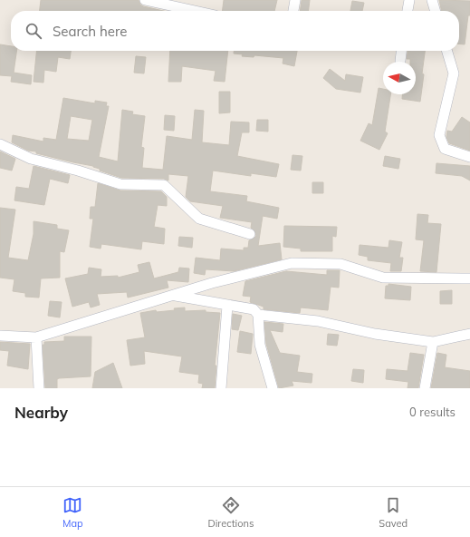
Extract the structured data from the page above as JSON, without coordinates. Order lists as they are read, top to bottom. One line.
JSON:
{"north":"left","page":{"search":"Search here","heading":["Nearby","0 results"],"nav":["Map","Directions","Saved"]}}
